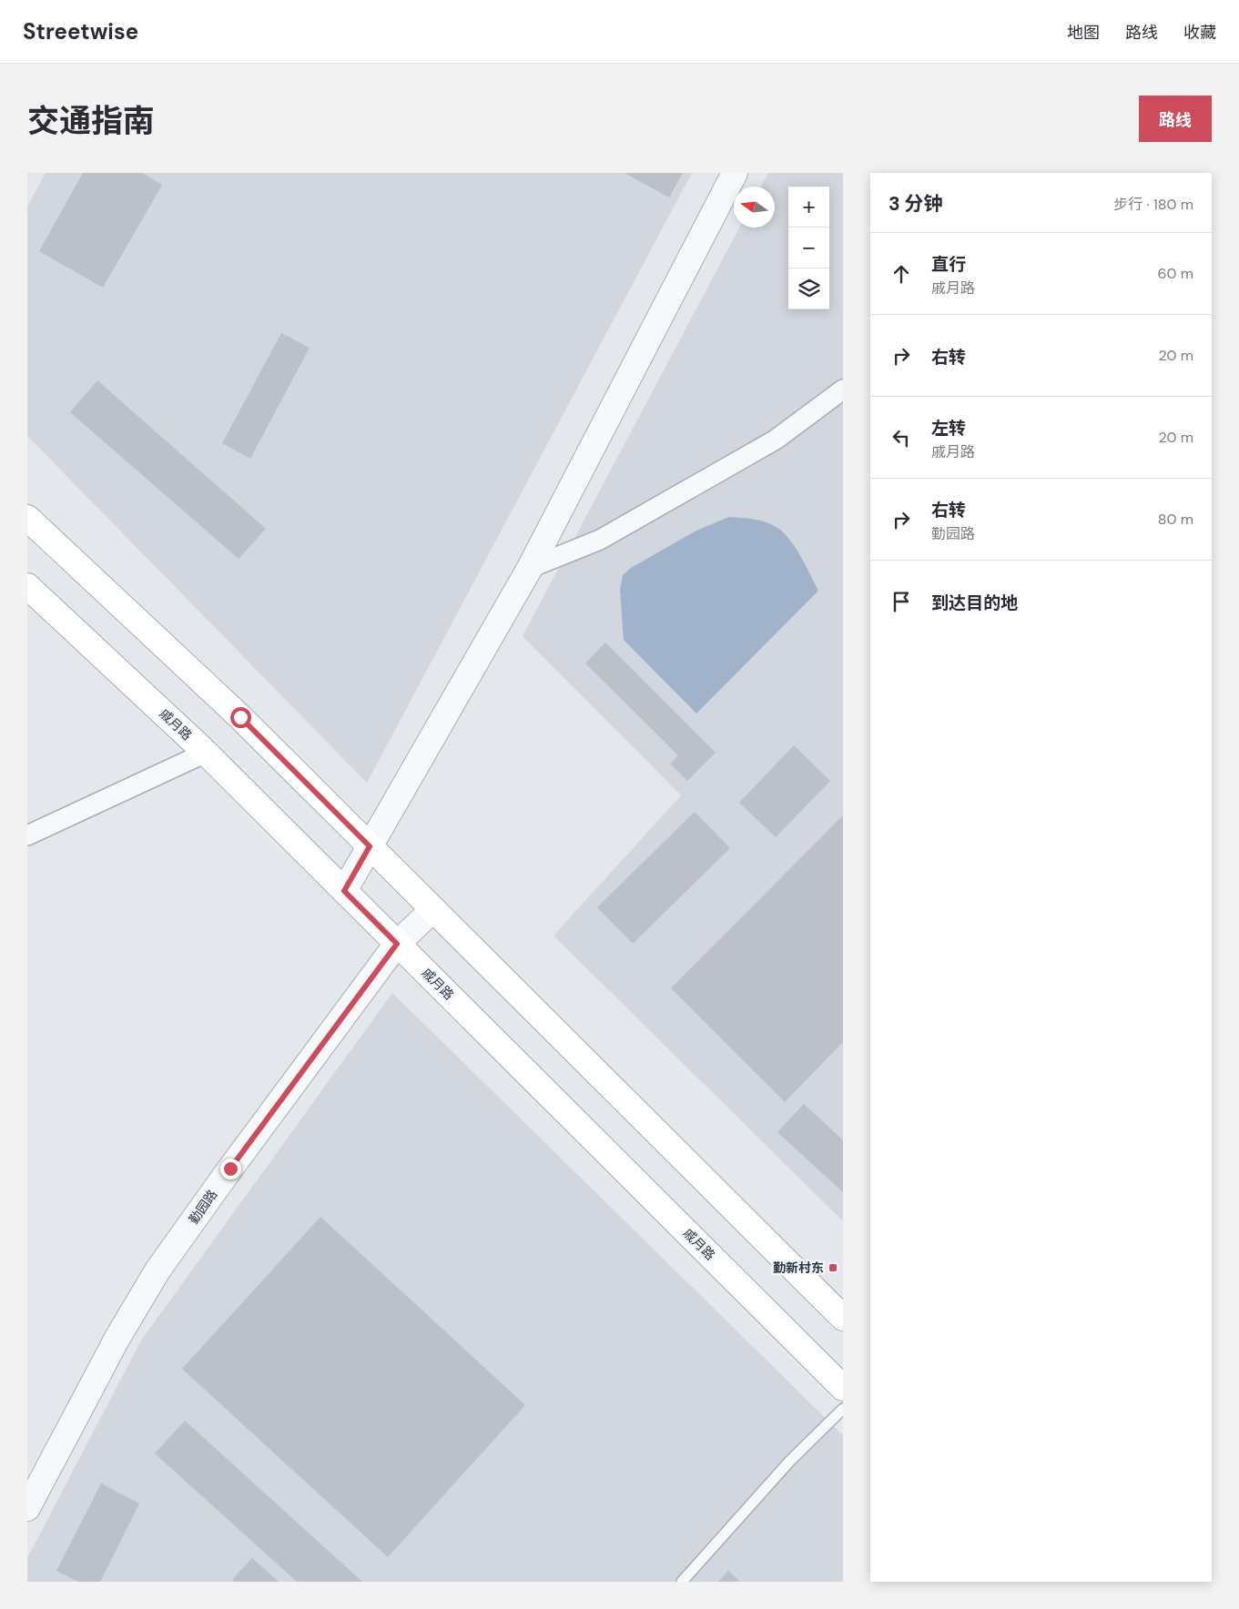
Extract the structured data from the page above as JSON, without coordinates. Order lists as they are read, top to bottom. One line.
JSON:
{"streets":{"main road":["戚月路"],"street":["勤园路"]},"crossings":[["戚月路","勤园路"]],"places":{"transit":["勤新村东"]},"north":"left","page":{"header":"Streetwise","nav":["地图","路线","收藏"],"title":"交通指南","buttons":"路线","heading":["3 分钟","步行 · 180 m"],"map_buttons":["+","−"],"list":[["直行","戚月路","60 m"],["右转","20 m"],["左转","戚月路","20 m"],["右转","勤园路","80 m"],"到达目的地"]}}
